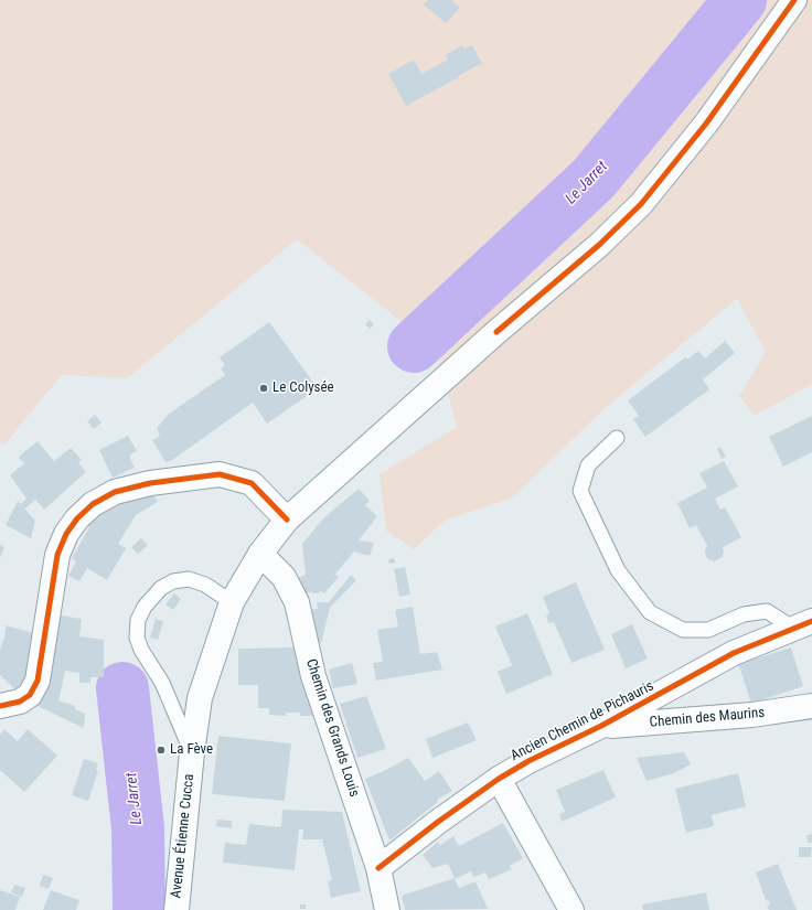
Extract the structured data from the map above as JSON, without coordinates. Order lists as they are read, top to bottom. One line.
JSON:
{"streets":{"street":["Chemin des Maurins","Ancien Chemin de Pichauris","Chemin des Grands Louis","Avenue Étienne Cucca"]},"crossings":[["Chemin des Maurins","Ancien Chemin de Pichauris"],["Ancien Chemin de Pichauris","Chemin des Grands Louis"],["Chemin des Grands Louis","Avenue Étienne Cucca"]],"water":["Le Jarret"],"places":["Le Colysée","La Fève"]}
